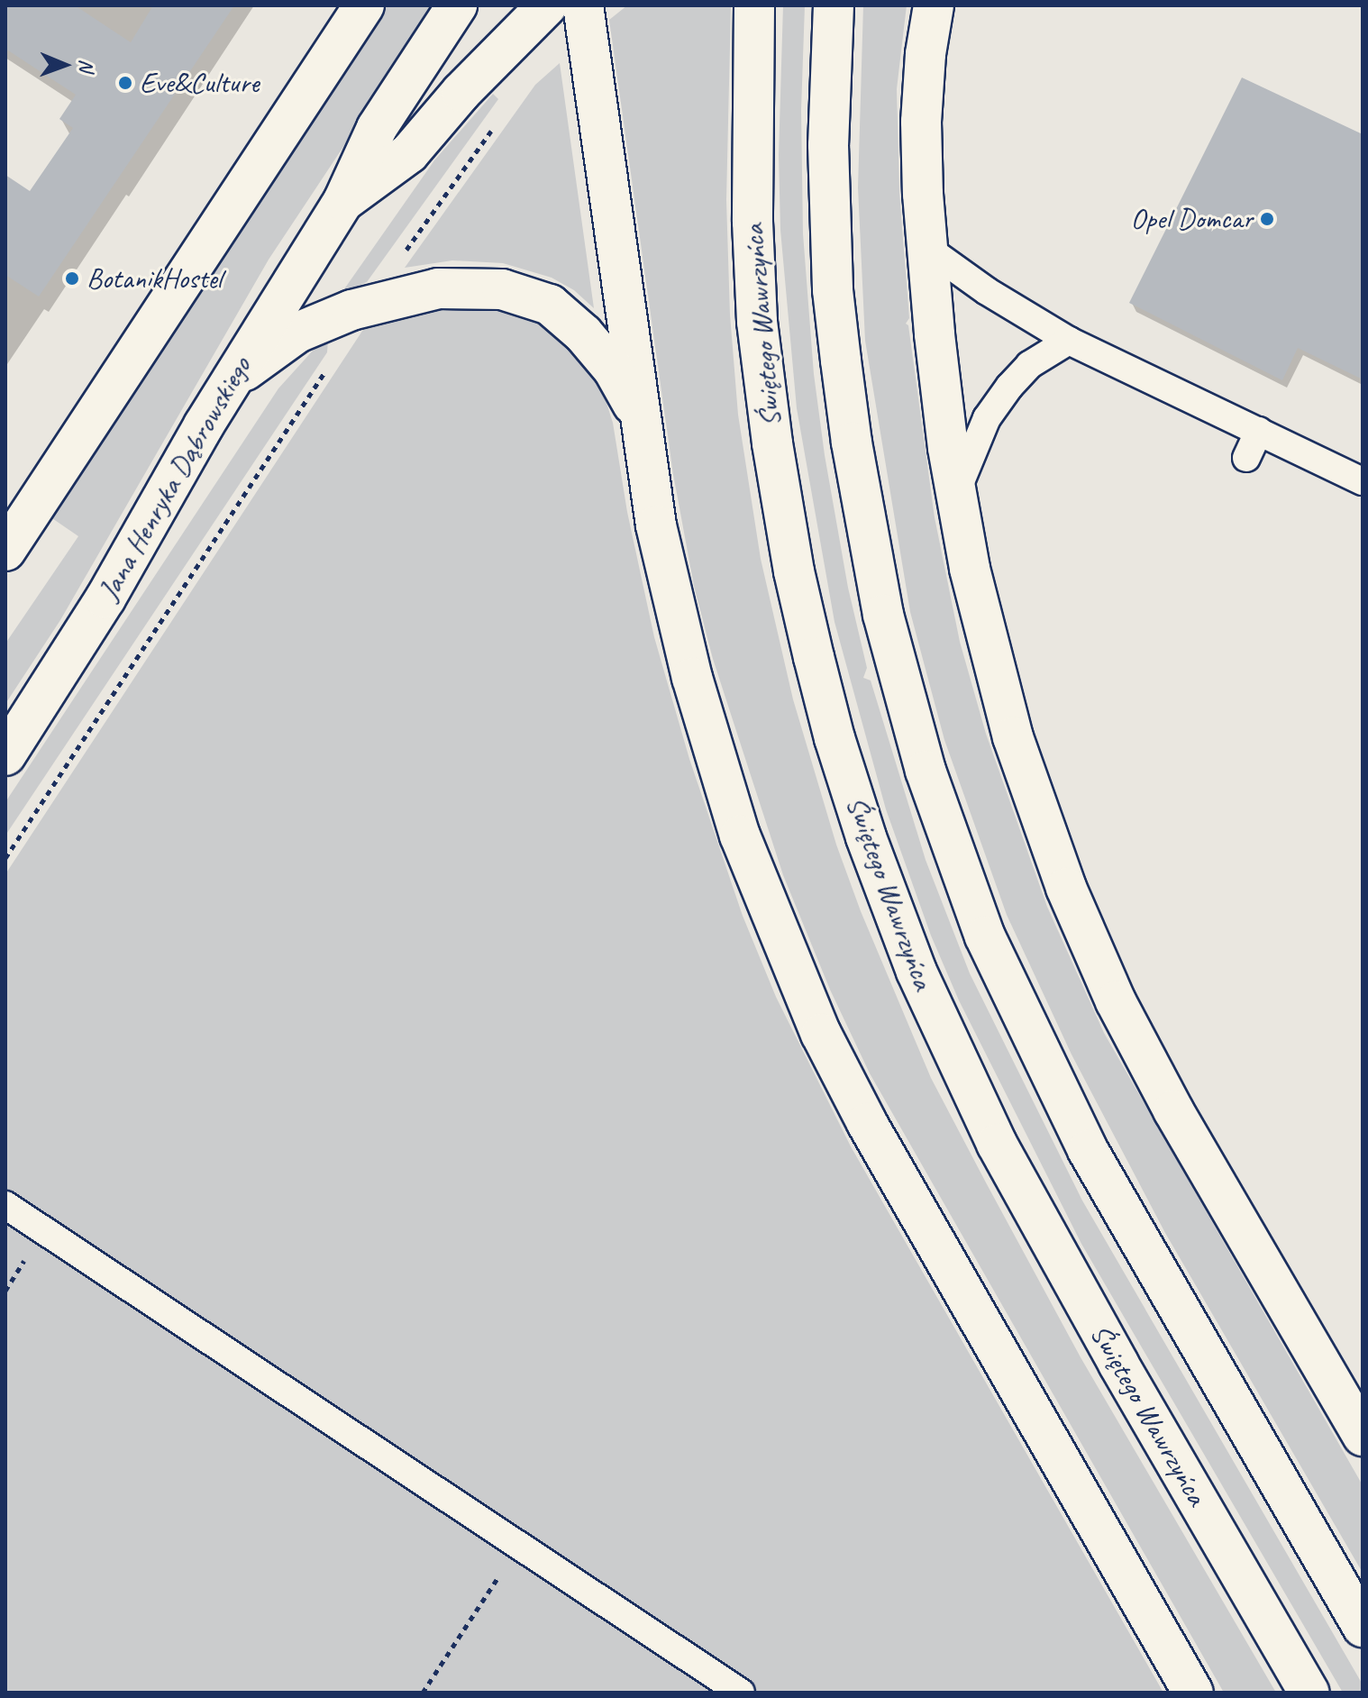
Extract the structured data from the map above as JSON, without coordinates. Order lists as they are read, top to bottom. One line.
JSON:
{"streets":{"main road":["Świętego Wawrzyńca","Jana Henryka Dąbrowskiego"]},"places":["Eve&Culture","Opel Domcar","BotanikHostel"],"north":"right"}
